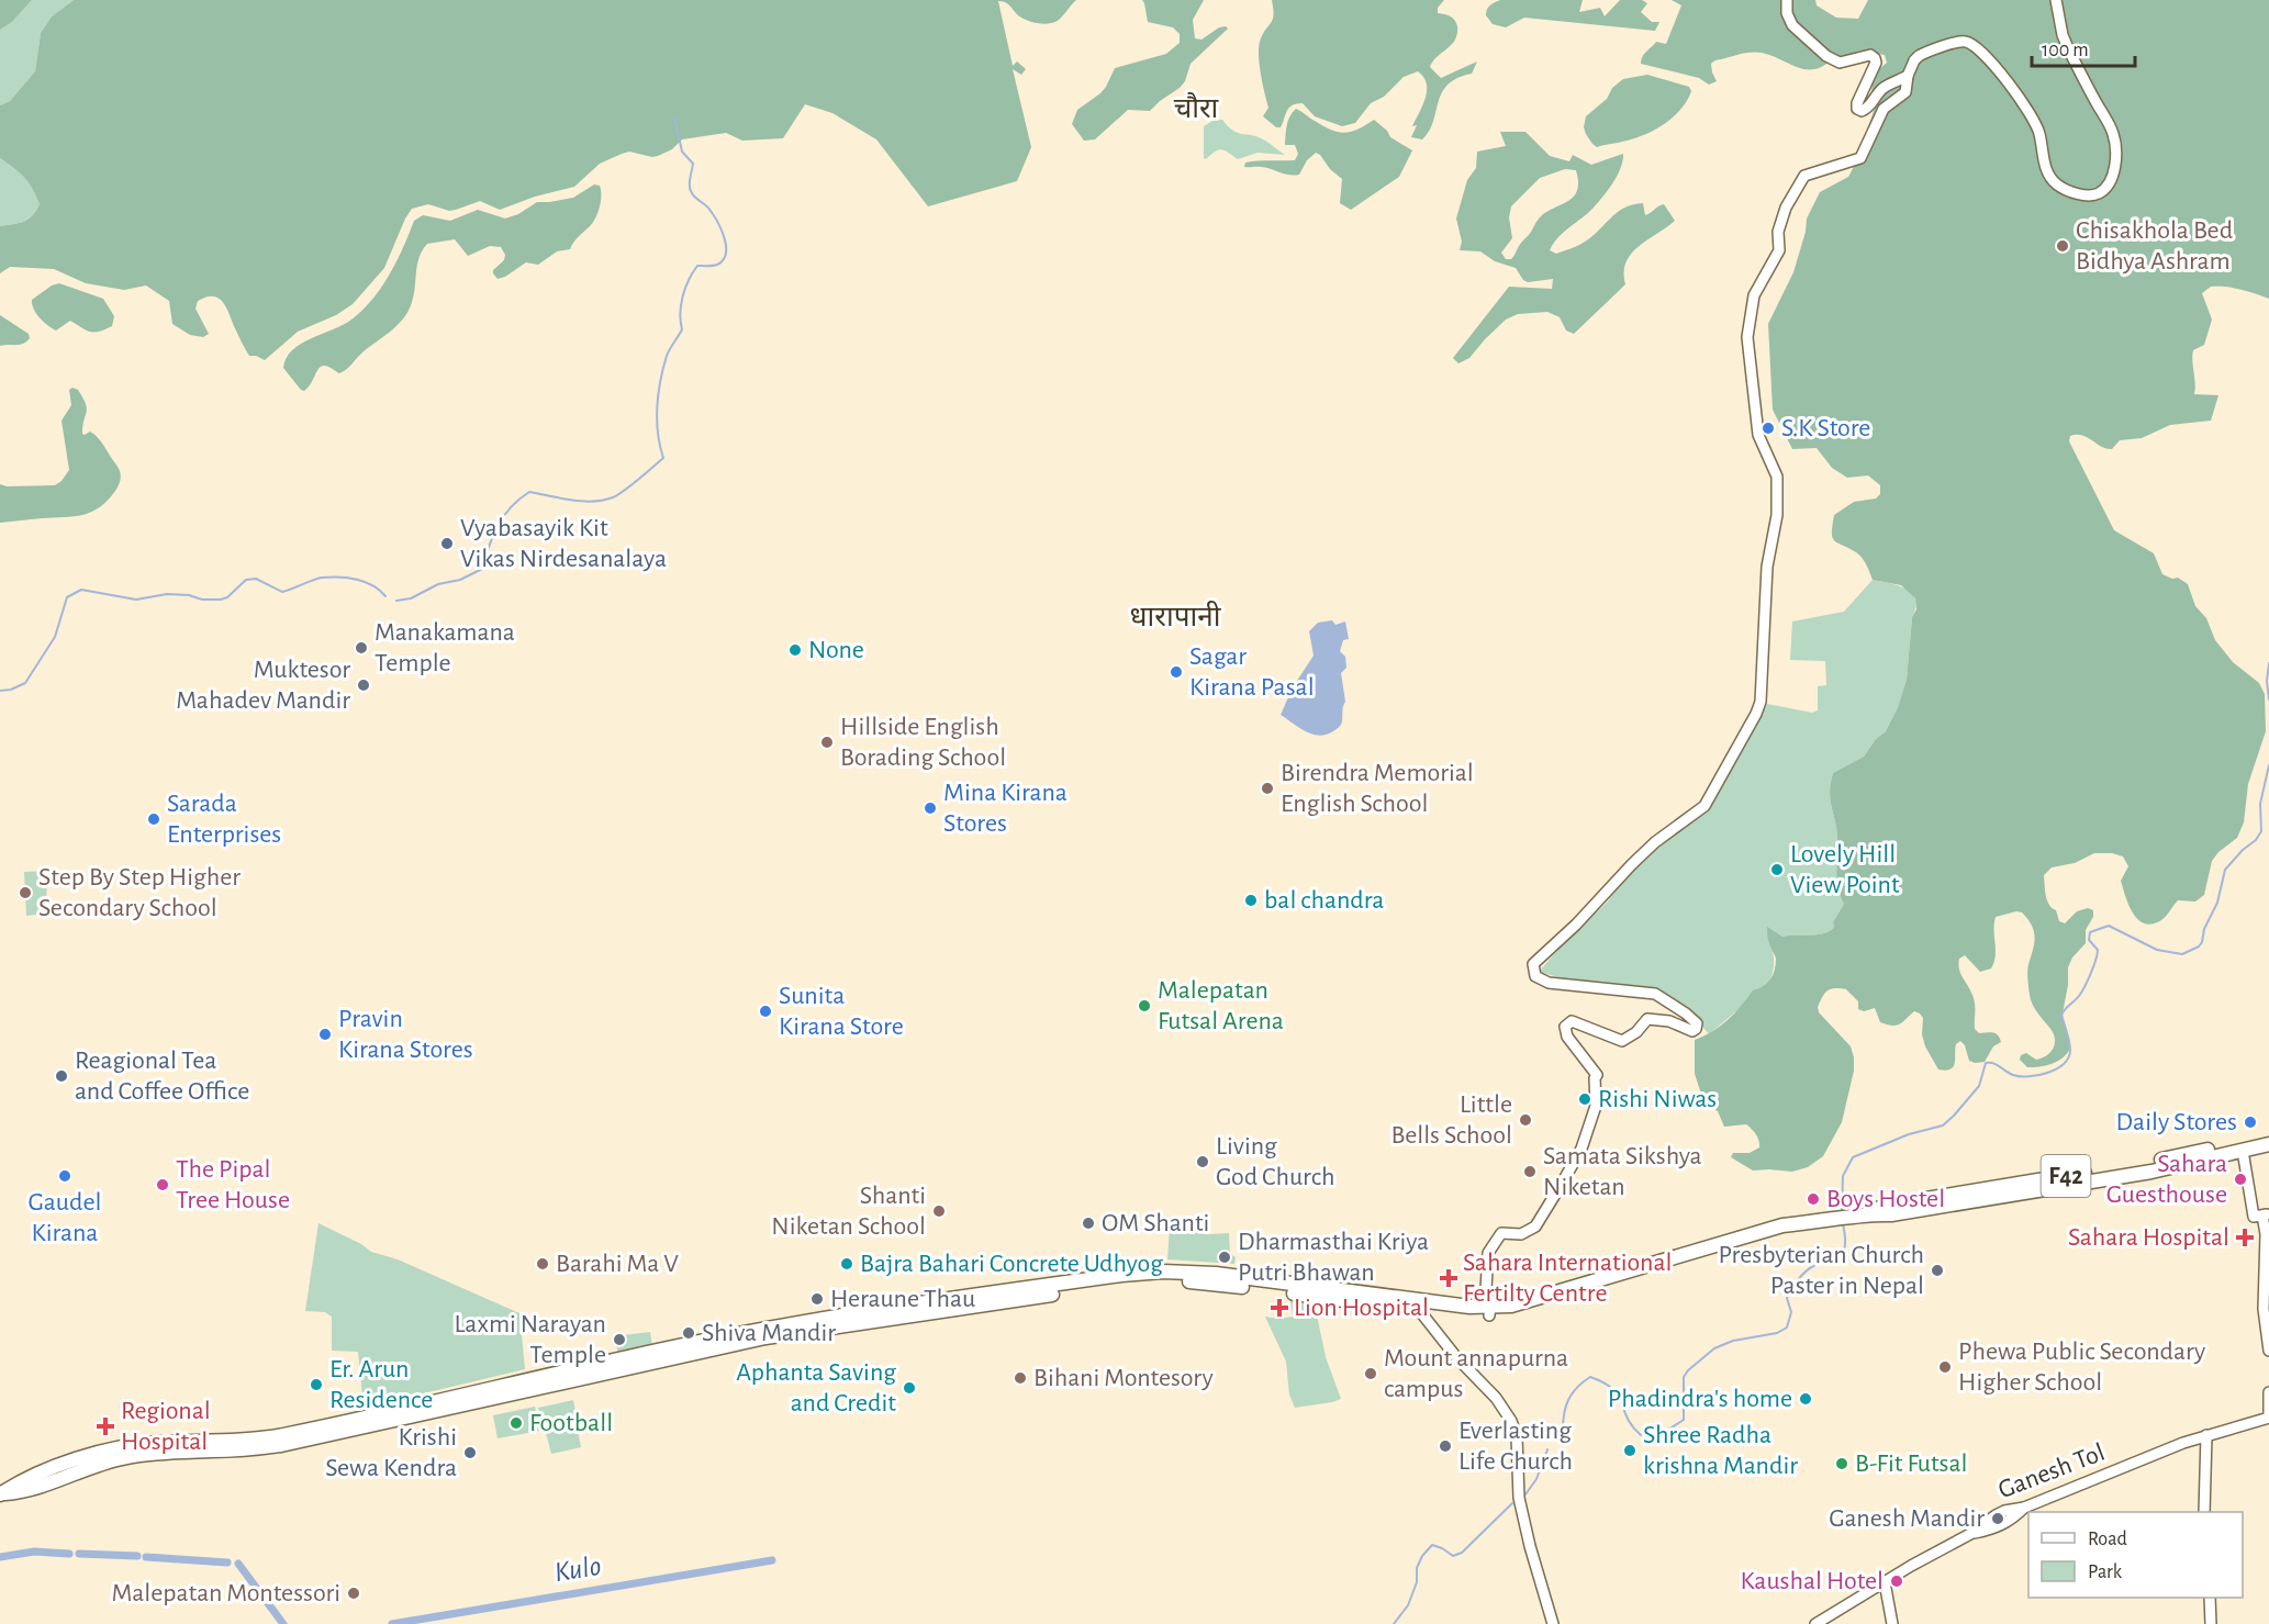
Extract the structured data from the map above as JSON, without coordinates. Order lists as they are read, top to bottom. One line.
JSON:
{"streets":{"highway":["F42"],"street":["Ganesh Tol"]},"districts":["चौरा","धारापानी"],"water":["Kulo"],"places":{"other":["Chisakhola Bed Bidhya Ashram","S.K Store","Vyabasayik Kit Vikas Nirdesanalaya","Manakamana Temple","None","Sagar Kirana Pasal","Muktesor Mahadev Mandir","Hillside English Borading School","Birendra Memorial English School","Mina Kirana Stores","Sarada Enterprises","Lovely Hill View Point","Step By Step Higher Secondary School","bal chandra","Malepatan Futsal Arena","Sunita Kirana Store","Pravin Kirana Stores","Reagional Tea and Coffee Office","Rishi Niwas","Little Bells School","Daily Stores","Living God Church","Samata Sikshya Niketan","Gaudel Kirana","Sahara Guesthouse","The Pipal Tree House","Boys Hostel","Shanti Niketan School","OM Shanti","Dharmasthai Kriya Putri Bhawan","Barahi Ma V","Bajra Bahari Concrete Udhyog","Presbyterian Church Paster in Nepal","Heraune Thau","Shiva Mandir","Laxmi Narayan Temple","Phewa Public Secondary Higher School","Mount annapurna campus","Bihani Montesory","Er. Arun Residence","Aphanta Saving and Credit","Phadindra's home","Football","Everlasting Life Church","Shree Radha krishna Mandir","Krishi Sewa Kendra","B-Fit Futsal","Ganesh Mandir","Kaushal Hotel","Malepatan Montessori"],"health":["Sahara Hospital","Sahara International Fertilty Centre","Lion Hospital","Regional Hospital"]},"legend":["Road","Park"],"scale_bar":"100 m"}
